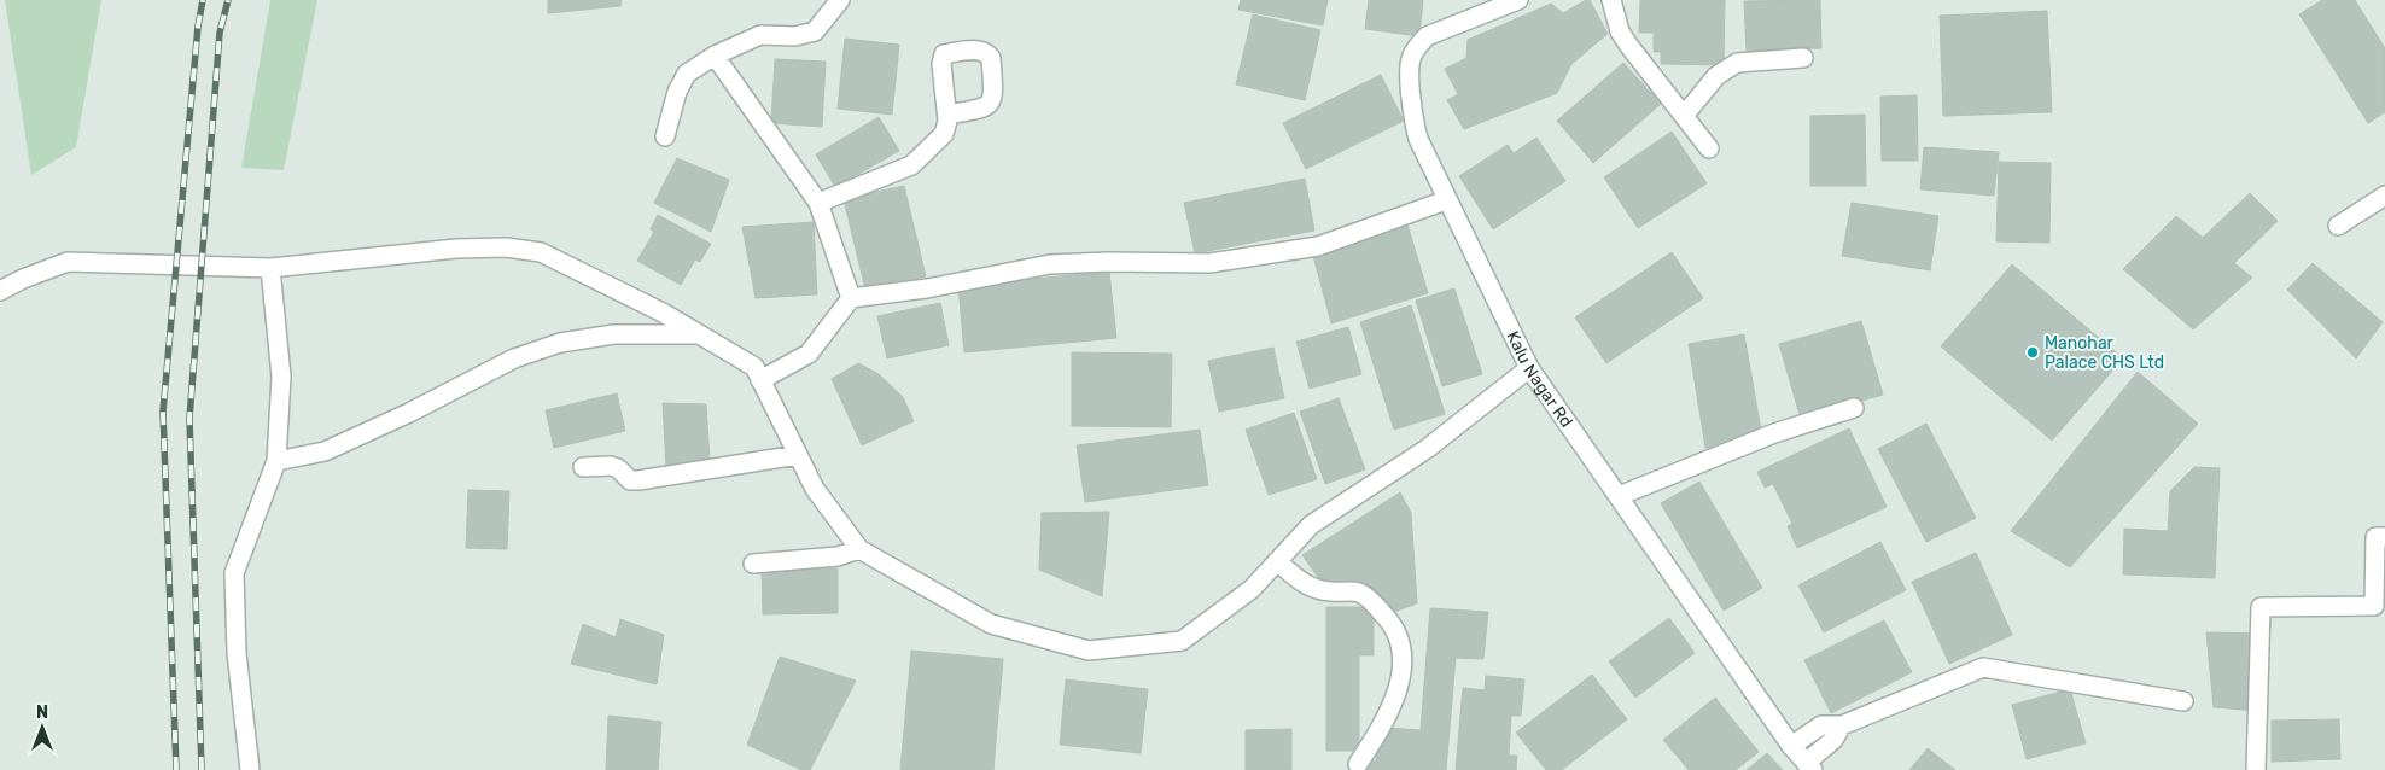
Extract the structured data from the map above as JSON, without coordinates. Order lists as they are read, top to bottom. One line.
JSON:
{"streets":{"street":["Kalu Nagar Rd"]},"places":["Manohar Palace CHS Ltd"],"north":"top"}
